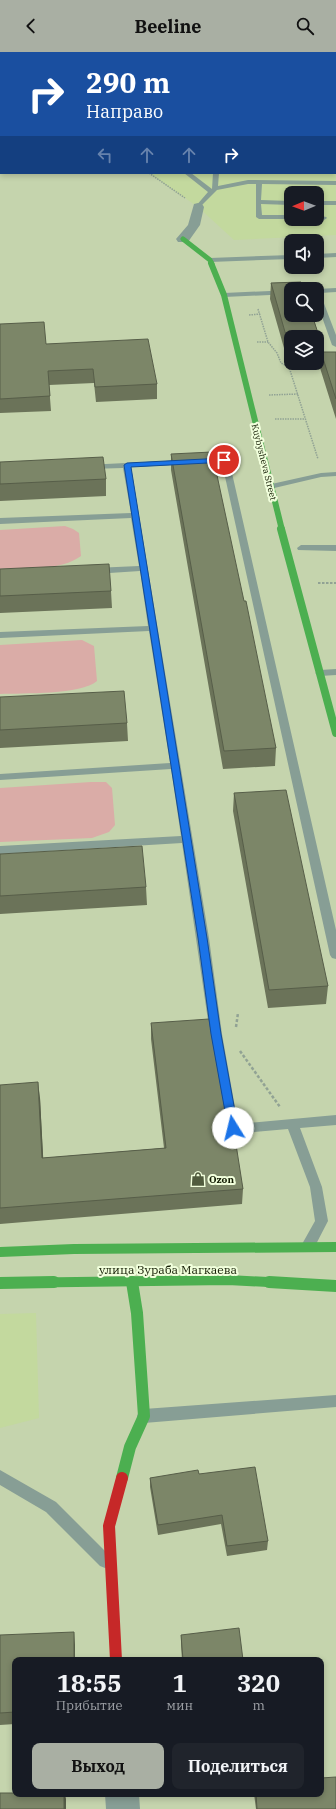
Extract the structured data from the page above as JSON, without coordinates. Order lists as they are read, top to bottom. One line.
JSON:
{"streets":{"street":["Kuybysheva Street","улица Зураба Магкаева"]},"places":{"shop":["Ozon"]},"north":"left","page":{"header":"Beeline","turn":["290 m","Направо"],"eta":["18:55","Прибытие","1","мин","320","m"],"buttons":["Выход","Поделиться"]}}
